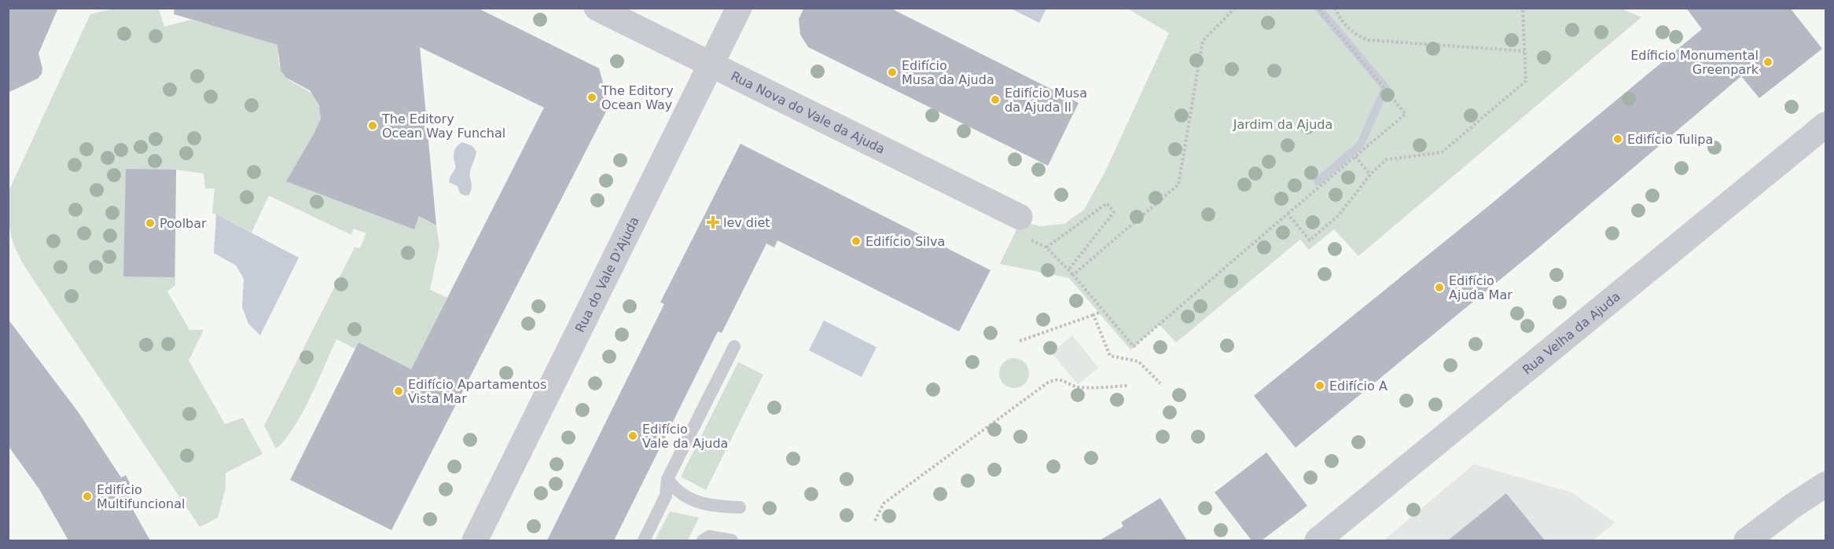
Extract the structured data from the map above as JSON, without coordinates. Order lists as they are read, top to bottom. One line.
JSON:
{"streets":{"street":["Rua Nova do Vale da Ajuda","Rua do Vale D'Ajuda","Rua Velha da Ajuda"]},"crossings":[["Rua Nova do Vale da Ajuda","Rua do Vale D'Ajuda"]],"parks":["Jardim da Ajuda"],"places":{"other":["Edíficio Monumental Greenpark","Edifício Musa da Ajuda","The Editory Ocean Way","Edifício Musa da Ajuda II","The Editory Ocean Way Funchal","Edifício Tulipa","Poolbar","Edifício Silva","Edifício Ajuda Mar","Edifício A","Edifício Apartamentos Vista Mar","Edifício Vale da Ajuda","Edifício Multifuncional"],"health":["lev diet"]}}
